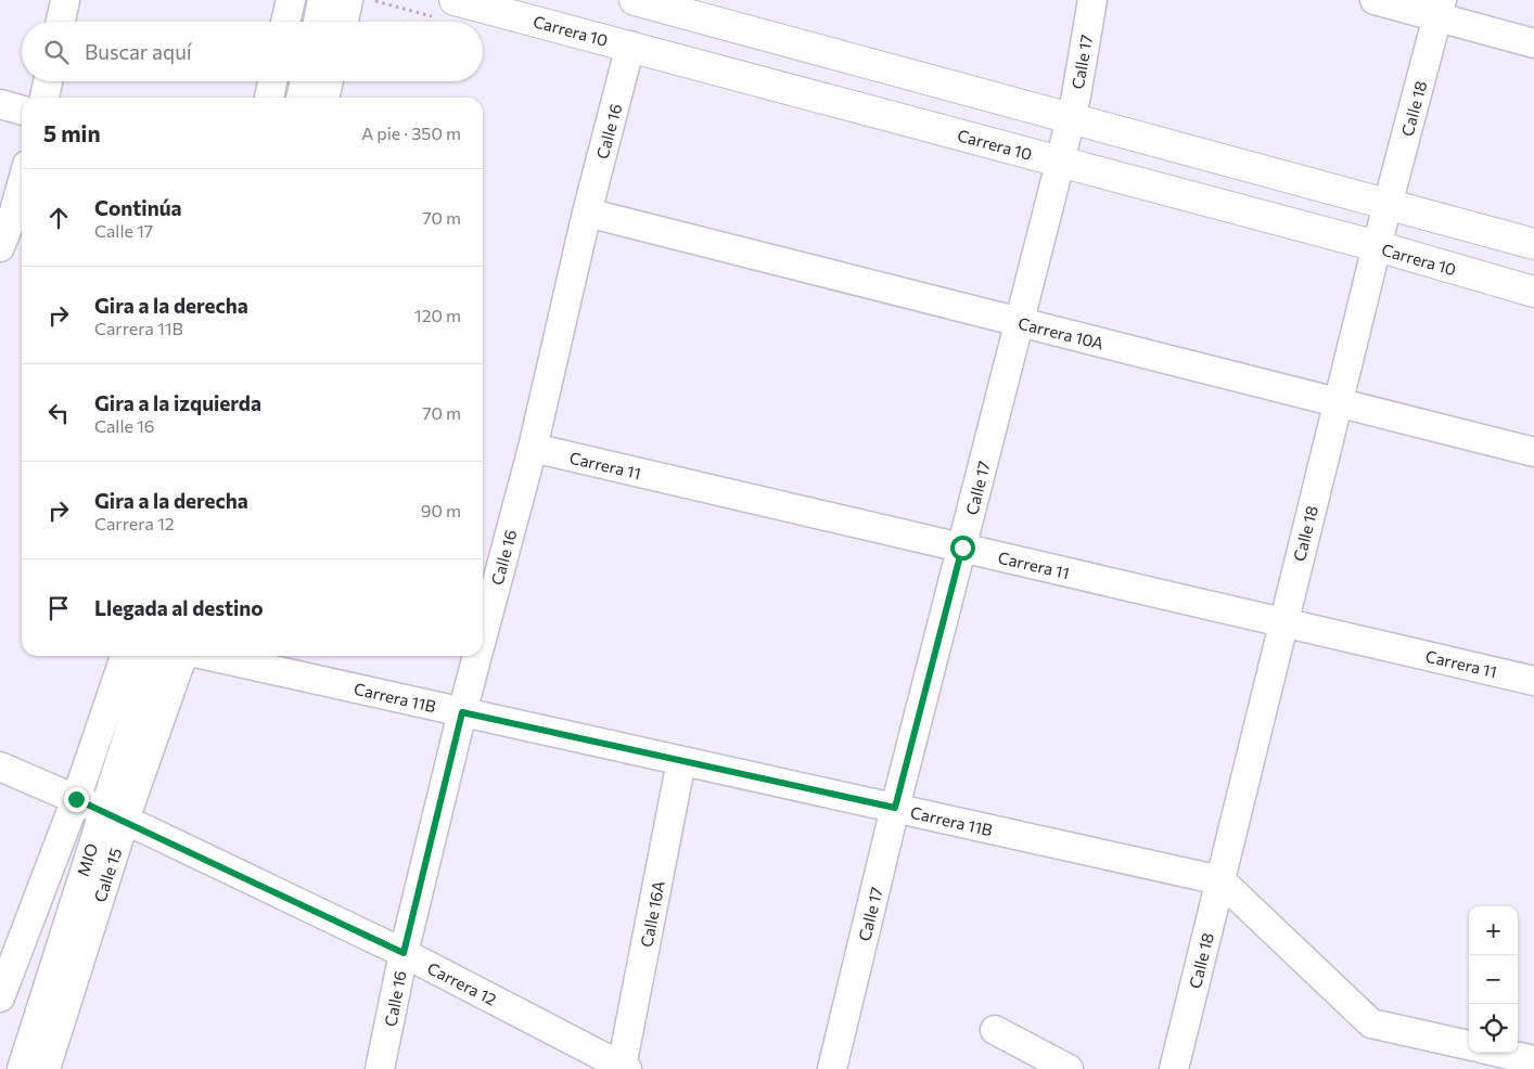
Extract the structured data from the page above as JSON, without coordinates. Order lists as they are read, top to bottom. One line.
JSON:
{"streets":{"main road":["Carrera 10"],"street":["Calle 17","Calle 18","Calle 16","Carrera 10A","Carrera 11","Carrera 11B","MIO","Calle 15","Calle 16A","Carrera 12"]},"crossings":[["Carrera 10","Calle 17"],["Carrera 10","Calle 18"],["Carrera 10","Calle 16"],["Calle 17","Carrera 10A"],["Calle 17","Carrera 11"],["Calle 17","Carrera 11B"],["Calle 18","Carrera 10A"],["Calle 18","Carrera 11"],["Calle 18","Carrera 11B"],["Calle 16","Carrera 10A"],["Calle 16","Carrera 11"],["Calle 16","Carrera 11B"],["Calle 16","Carrera 12"],["Carrera 11B","Calle 16A"],["MIO","Calle 15"],["MIO","Carrera 12"],["Calle 15","Carrera 12"],["Calle 16A","Carrera 12"]],"page":{"search":"Buscar aquí","heading":["5 min","A pie · 350 m"],"list":[["Continúa","Calle 17","70 m"],["Gira a la derecha","Carrera 11B","120 m"],["Gira a la izquierda","Calle 16","70 m"],["Gira a la derecha","Carrera 12","90 m"],"Llegada al destino"],"map_buttons":["+","−"]}}
